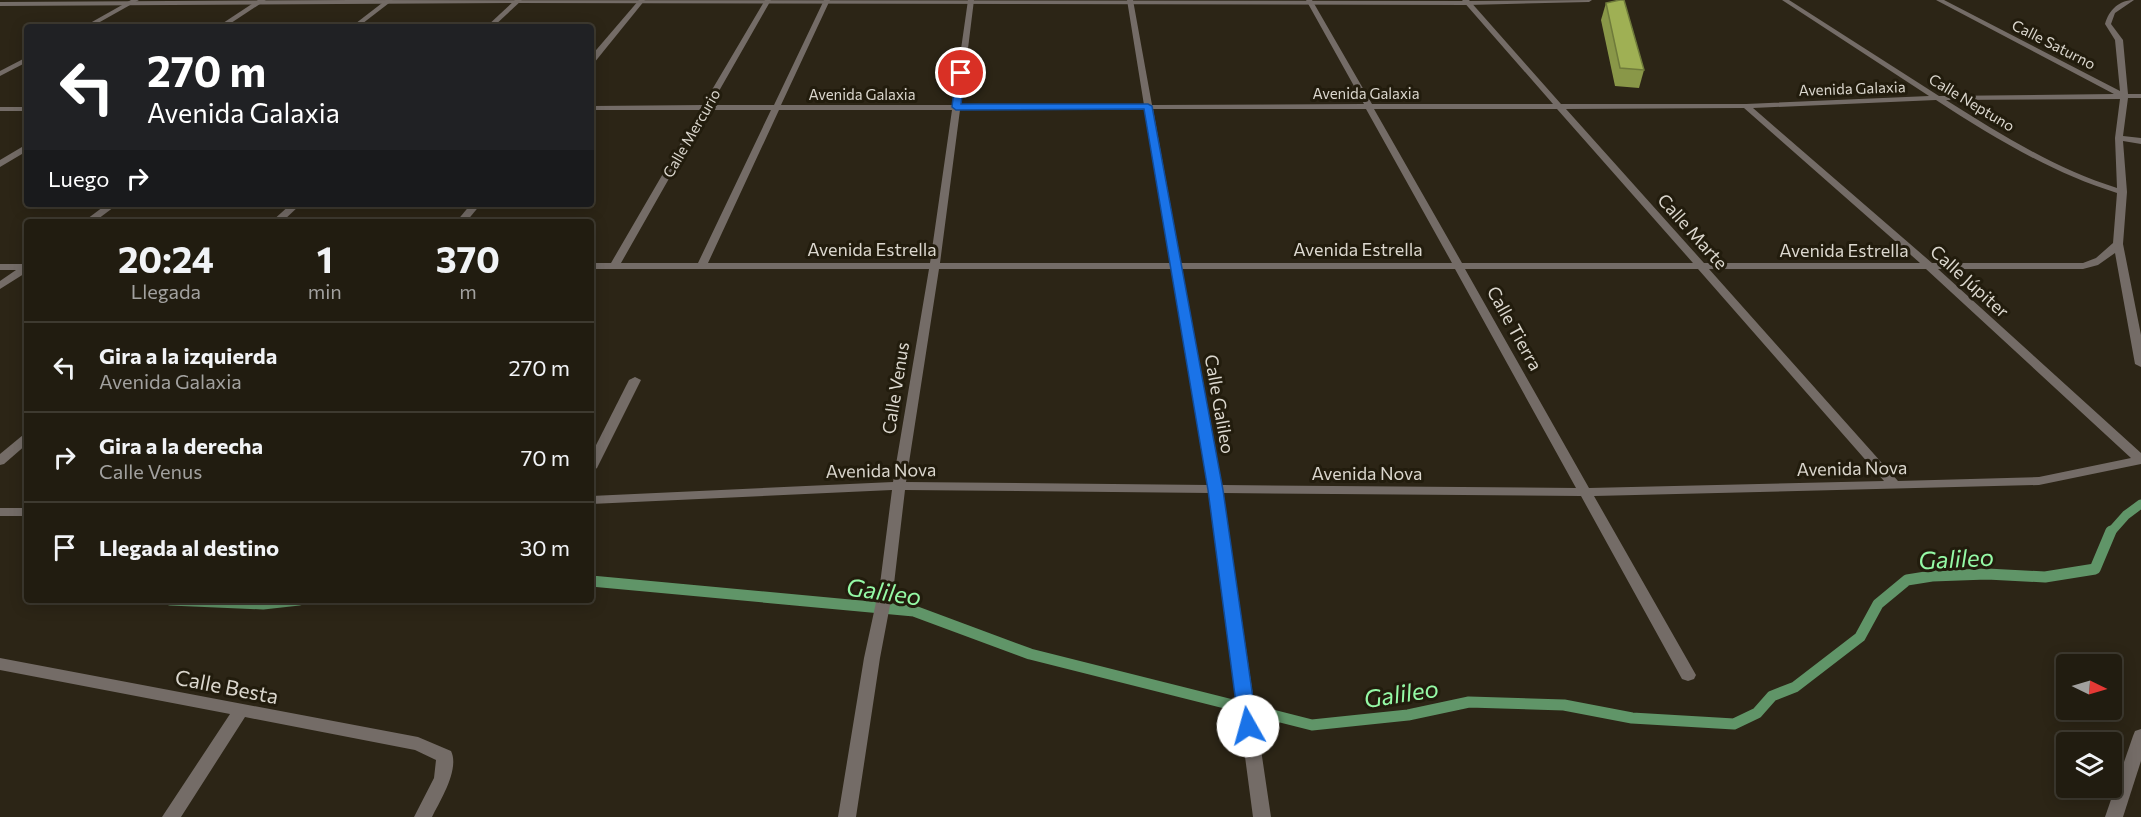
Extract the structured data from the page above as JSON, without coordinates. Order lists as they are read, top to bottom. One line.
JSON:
{"streets":{"street":["Calle Saturno","Avenida Galaxia","Calle Neptuno","Calle Mercurio","Calle Marte","Avenida Estrella","Calle Júpiter","Calle Tierra","Calle Venus","Calle Galileo","Avenida Nova","Calle Besta"]},"crossings":[["Calle Saturno","Avenida Galaxia"],["Avenida Galaxia","Calle Neptuno"],["Avenida Galaxia","Calle Mercurio"],["Avenida Galaxia","Calle Marte"],["Avenida Galaxia","Calle Júpiter"],["Avenida Galaxia","Calle Tierra"],["Avenida Galaxia","Calle Venus"],["Avenida Galaxia","Calle Galileo"],["Calle Mercurio","Avenida Estrella"],["Calle Marte","Avenida Estrella"],["Calle Marte","Avenida Nova"],["Avenida Estrella","Calle Júpiter"],["Avenida Estrella","Calle Tierra"],["Avenida Estrella","Calle Venus"],["Avenida Estrella","Calle Galileo"],["Calle Júpiter","Avenida Nova"],["Calle Tierra","Avenida Nova"],["Calle Venus","Avenida Nova"],["Calle Galileo","Avenida Nova"]],"water":["Galileo"],"north":"right","page":{"turn":["270 m","Avenida Galaxia"],"then":"Luego","eta":["20:24","Llegada","1","min","370","m"],"list":[{"name":"Gira a la izquierda","note":"Avenida Galaxia","value":"270 m"},{"name":"Gira a la derecha","note":"Calle Venus","value":"70 m"},{"name":"Llegada al destino","value":"30 m"}]}}
